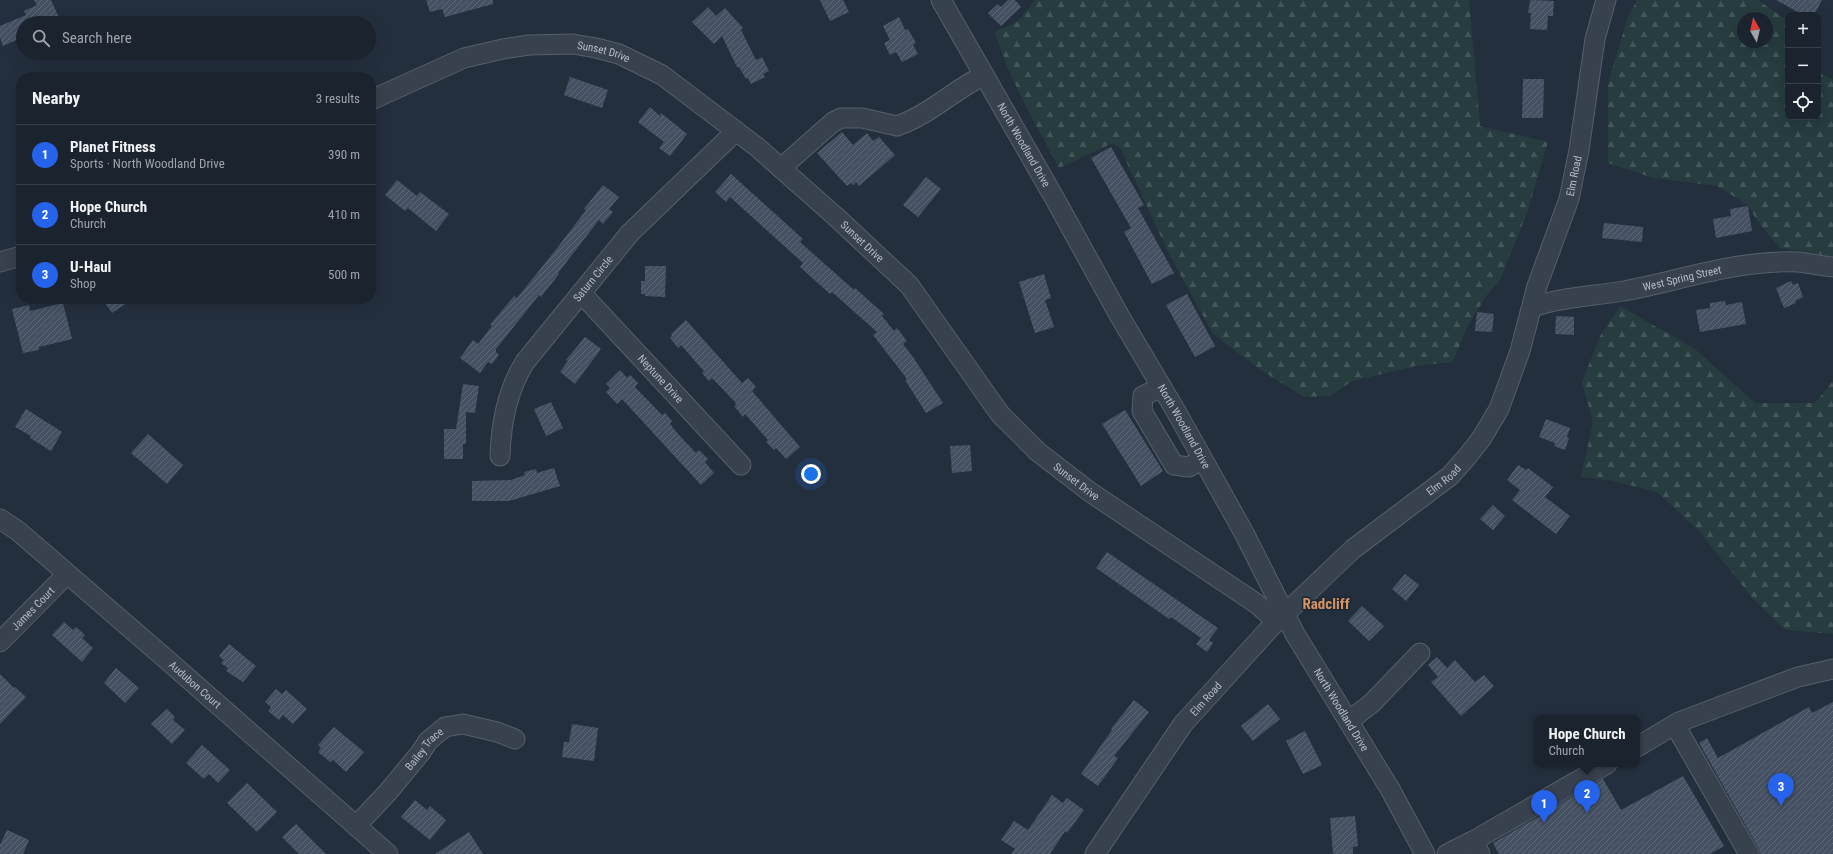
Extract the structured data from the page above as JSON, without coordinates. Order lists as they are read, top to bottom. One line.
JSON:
{"streets":{"street":["Sunset Drive","North Woodland Drive","Elm Road","West Spring Street","Saturn Circle","Neptune Drive","James Court","Audubon Court","Bailey Trace"]},"crossings":[["Sunset Drive","North Woodland Drive"],["Sunset Drive","Elm Road"],["Sunset Drive","Saturn Circle"],["North Woodland Drive","Elm Road"],["Elm Road","West Spring Street"],["Saturn Circle","Neptune Drive"],["James Court","Audubon Court"],["Audubon Court","Bailey Trace"]],"districts":["Radcliff"],"north":"top","page":{"map_buttons":["+","−"],"search":"Search here","heading":["Nearby","3 results"],"list":[{"mark":"1","name":"Planet Fitness","note":"Sports · North Woodland Drive","value":"390 m"},{"mark":"2","name":"Hope Church","note":"Church","value":"410 m"},{"mark":"3","name":"U-Haul","note":"Shop","value":"500 m"}],"popup":["Hope Church","Church"],"pins":["3","2","1"]}}
